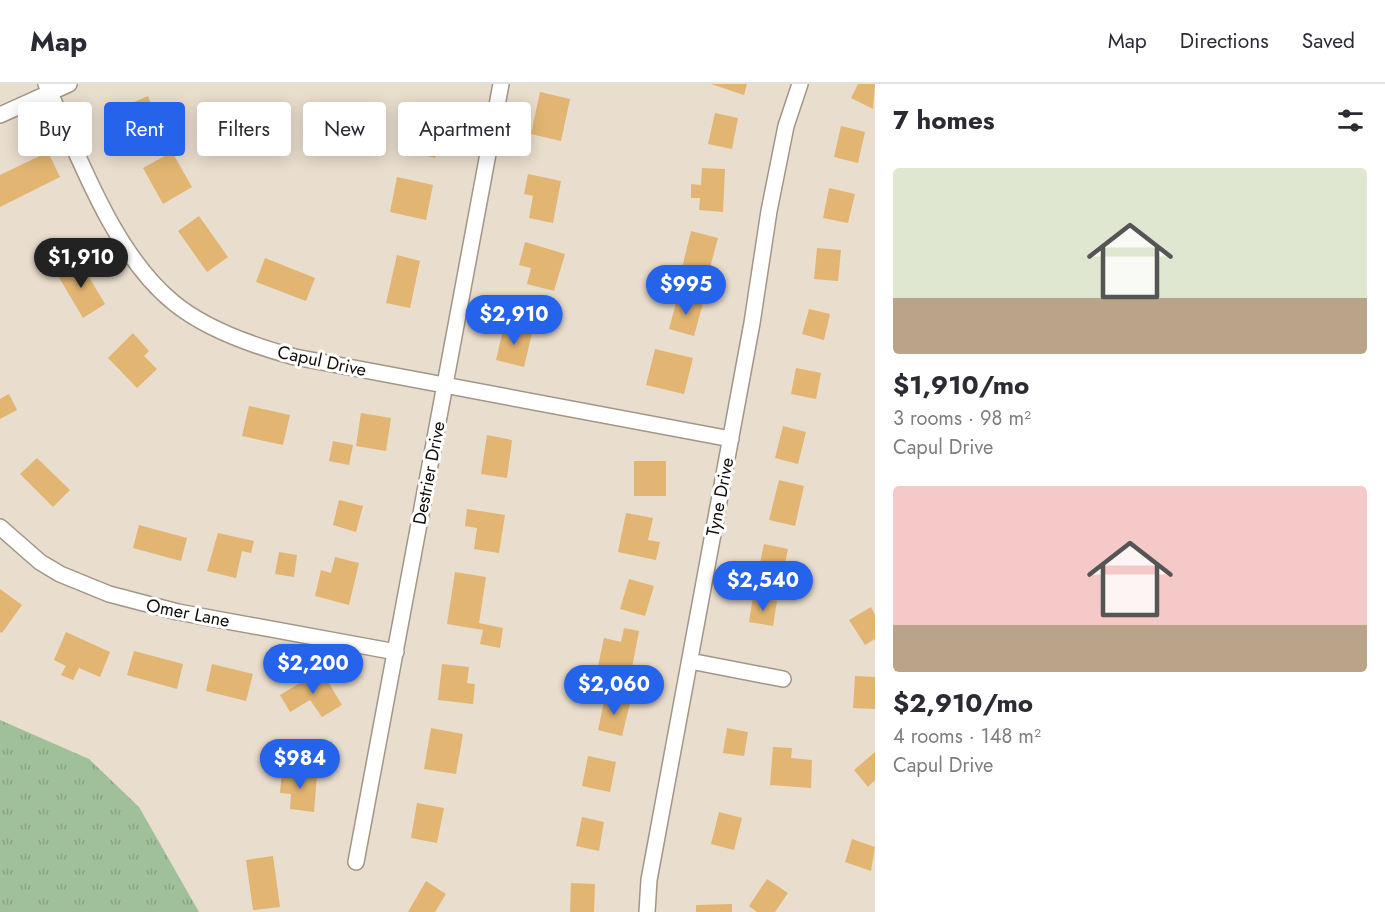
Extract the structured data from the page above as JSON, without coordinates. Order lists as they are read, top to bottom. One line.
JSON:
{"streets":{"street":["Capul Drive","Destrier Drive","Tyne Drive","Omer Lane"]},"crossings":[["Capul Drive","Destrier Drive"],["Capul Drive","Tyne Drive"],["Destrier Drive","Omer Lane"]],"page":{"header":"Map","nav":["Map","Directions","Saved"],"heading":"7 homes","chip":["Buy","Rent","Filters","New","Apartment"],"list":[{"name":"$1,910/mo","note":"3 rooms · 98 m² · Capul Drive"},{"name":"$2,910/mo","note":"4 rooms · 148 m² · Capul Drive"}],"price":["$1,910","$995","$2,910","$2,540","$2,200","$2,060","$984"]}}
